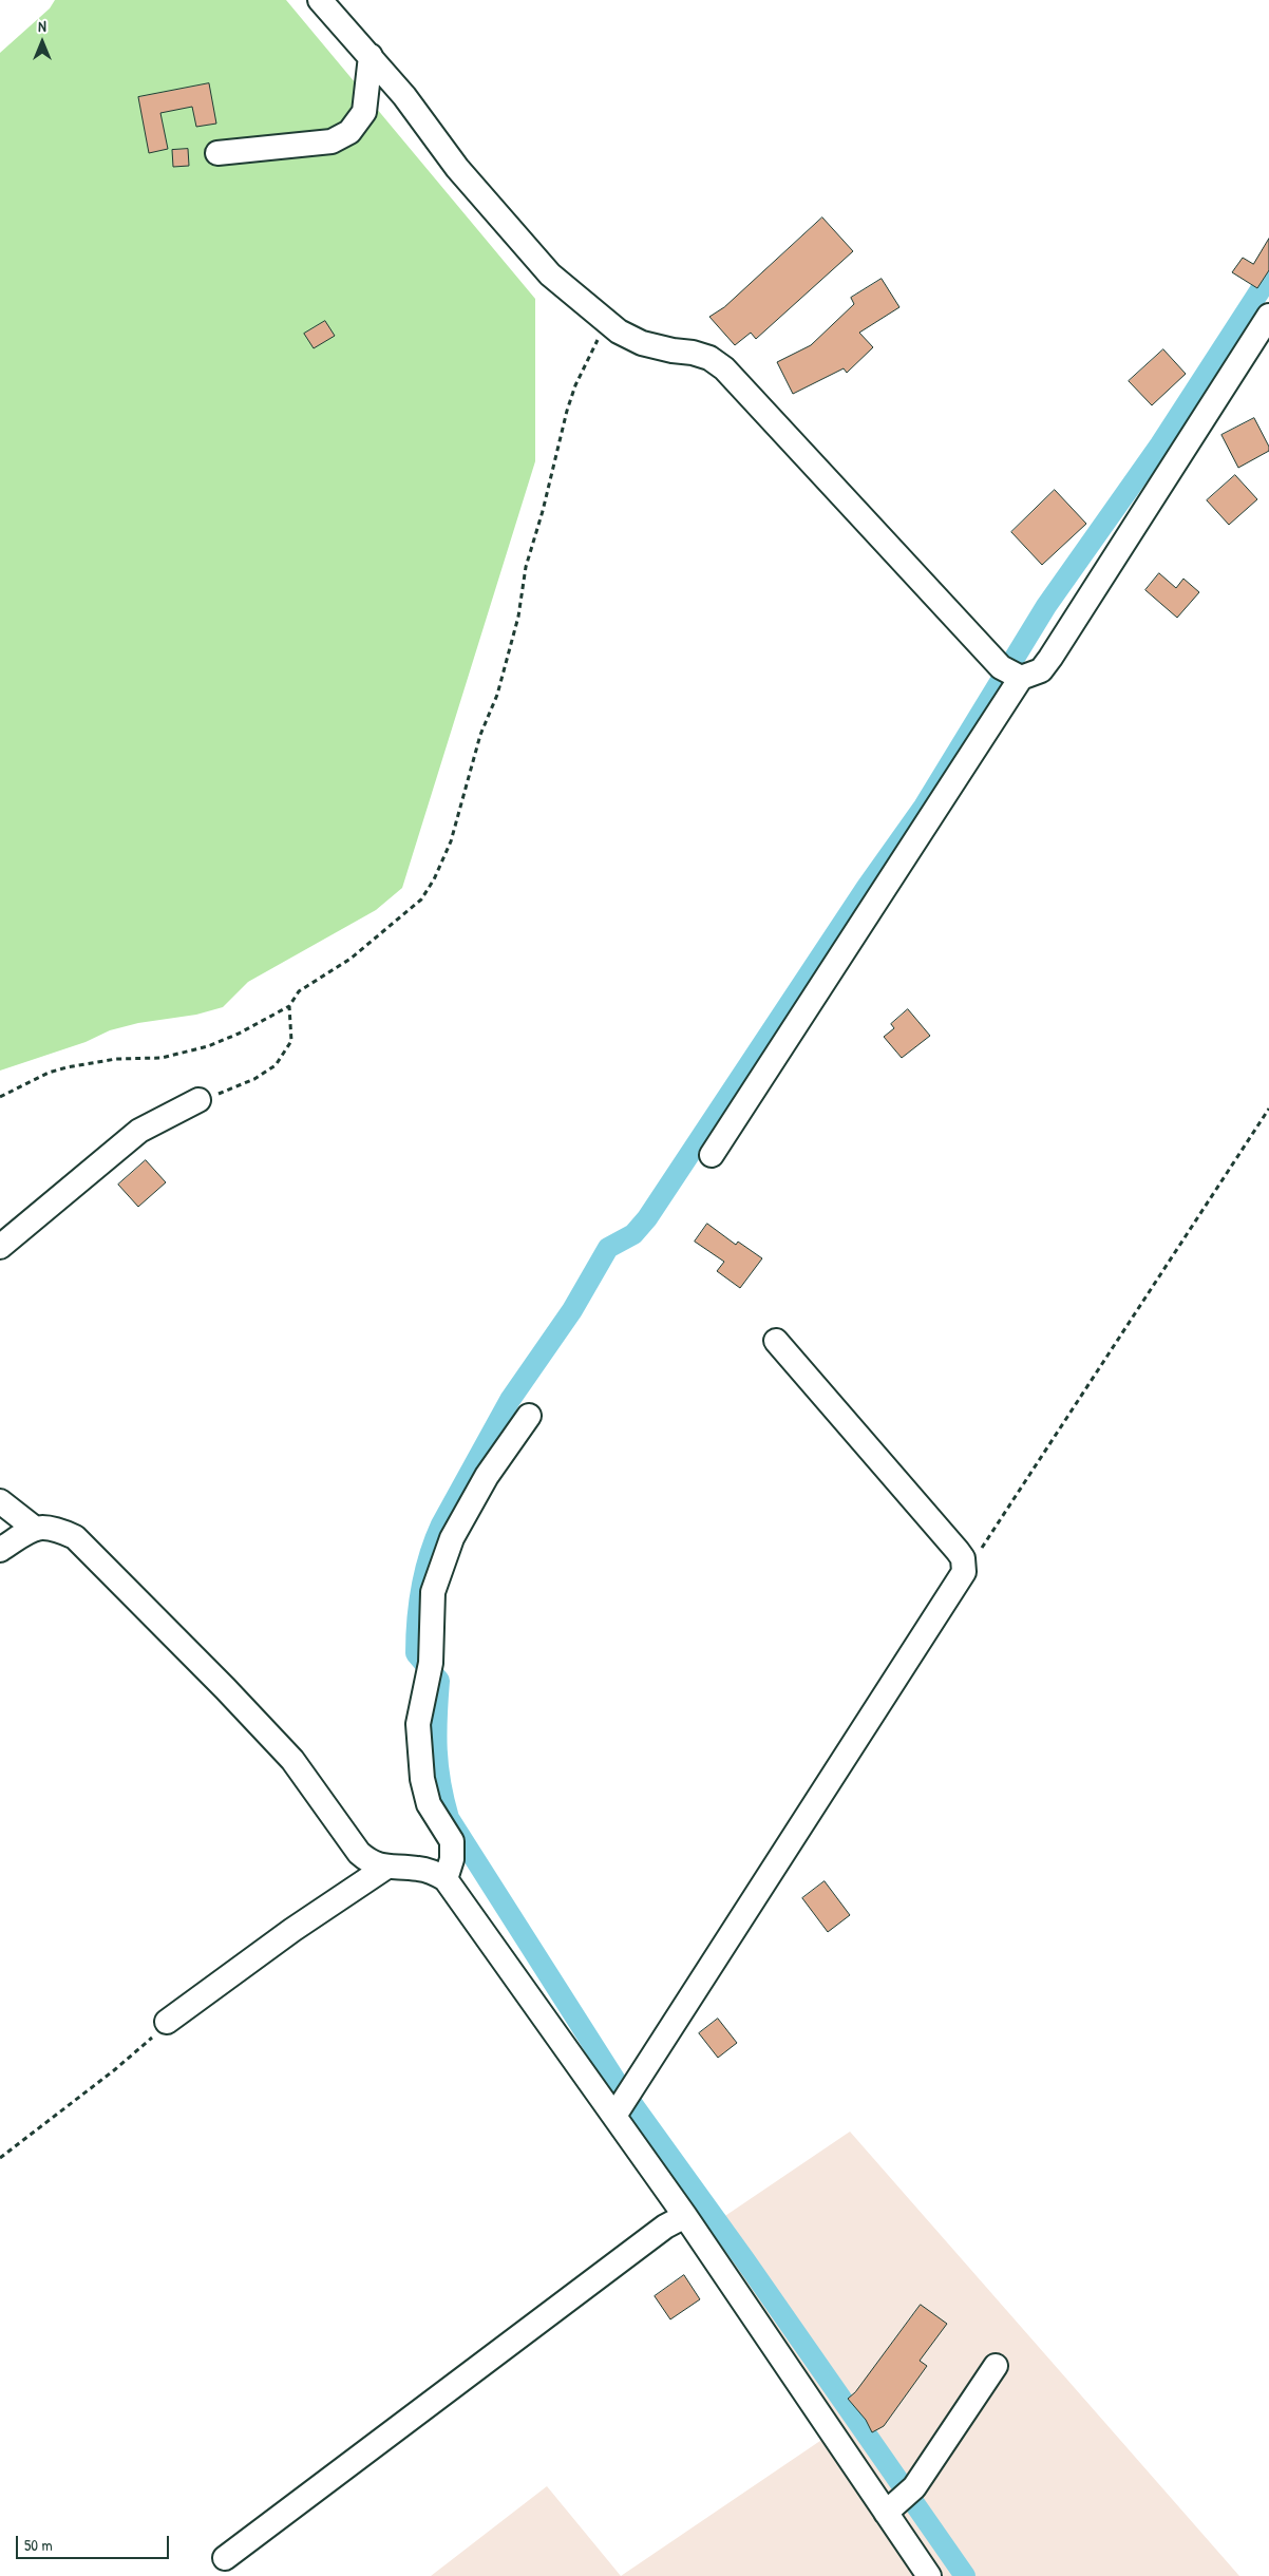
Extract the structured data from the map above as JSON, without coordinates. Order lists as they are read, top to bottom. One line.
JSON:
{"scale_bar":"50 m","north":"top"}
